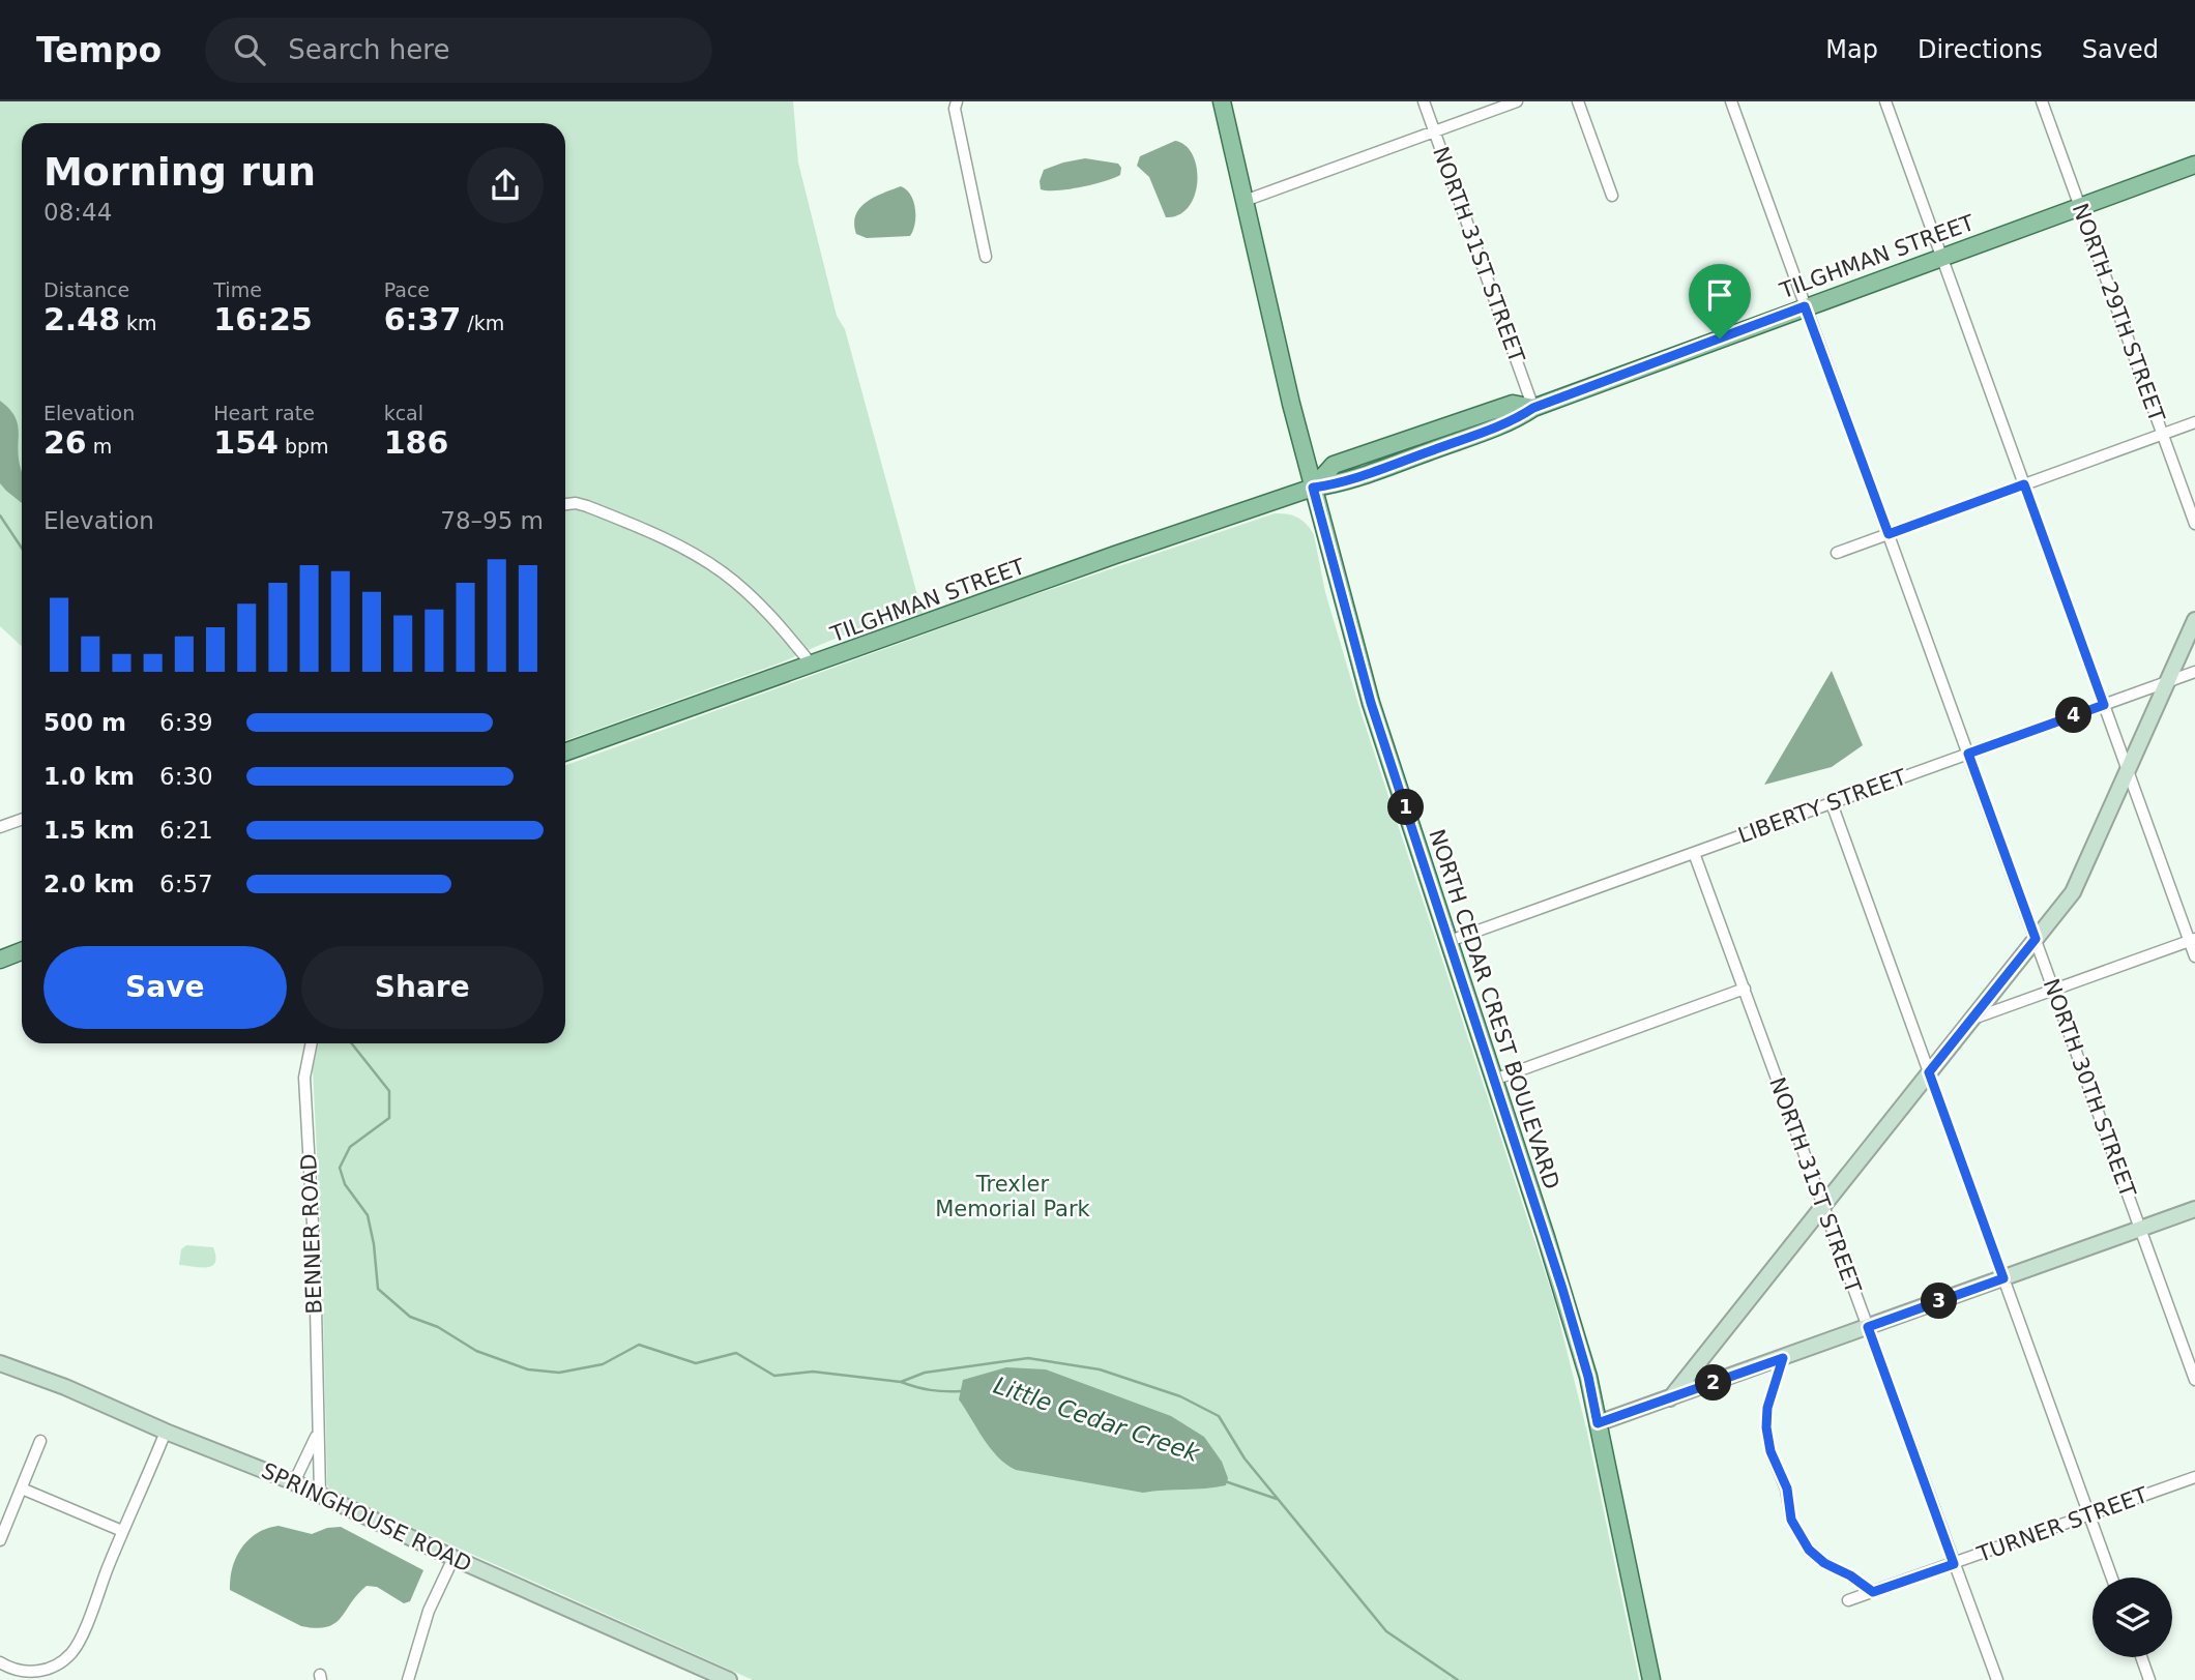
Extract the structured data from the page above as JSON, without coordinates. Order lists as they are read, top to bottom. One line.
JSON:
{"streets":{"main road":["TILGHMAN STREET","NORTH CEDAR CREST BOULEVARD"],"street":["NORTH 31ST STREET","NORTH 29TH STREET","LIBERTY STREET","NORTH 30TH STREET","BENNER ROAD","SPRINGHOUSE ROAD","TURNER STREET"]},"crossings":[["NORTH 31ST STREET","TILGHMAN STREET"],["NORTH 31ST STREET","LIBERTY STREET"],["NORTH 31ST STREET","TURNER STREET"],["TILGHMAN STREET","NORTH 29TH STREET"],["TILGHMAN STREET","NORTH CEDAR CREST BOULEVARD"],["TILGHMAN STREET","NORTH 30TH STREET"],["LIBERTY STREET","NORTH CEDAR CREST BOULEVARD"],["LIBERTY STREET","NORTH 30TH STREET"],["BENNER ROAD","SPRINGHOUSE ROAD"]],"water":["Little Cedar Creek"],"parks":["Trexler Memorial Park"],"page":{"header":"Tempo","search":"Search here","nav":["Map","Directions","Saved"],"heading":["Morning run","08:44"],"stats":[["Distance","2.48 km"],["Time","16:25"],["Pace","6:37 /km"],["Elevation","26 m"],["Heart rate","154 bpm"],["kcal","186"]],"chart":["Elevation","78–95 m"],"list":[{"name":"500 m","note":"6:39"},{"name":"1.0 km","note":"6:30"},{"name":"1.5 km","note":"6:21"},{"name":"2.0 km","note":"6:57"}],"pins":["4","1","3","2"],"buttons":["Save","Share"]}}
